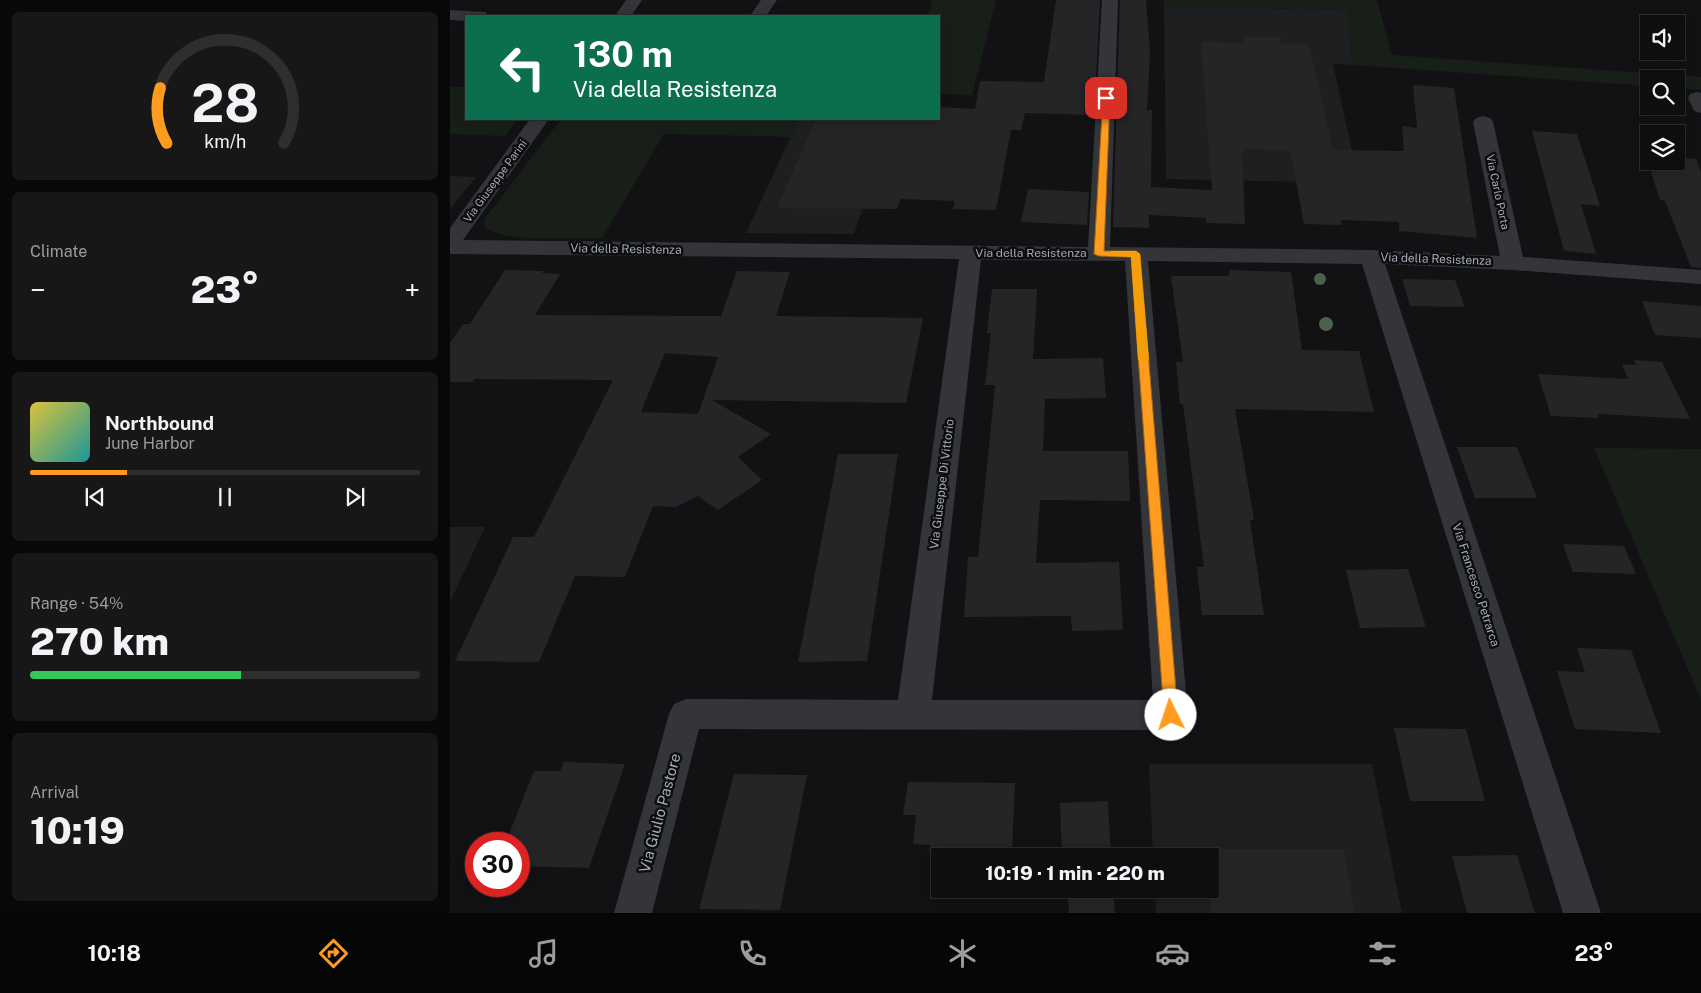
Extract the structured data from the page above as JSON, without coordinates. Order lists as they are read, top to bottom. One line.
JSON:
{"streets":{"street":["Via Giuseppe Parini","Via Carlo Porta","Via della Resistenza","Via Giuseppe Di Vittorio","Via Francesco Petrarca","Via Giulio Pastore"]},"crossings":[["Via Carlo Porta","Via della Resistenza"],["Via della Resistenza","Via Giuseppe Di Vittorio"],["Via della Resistenza","Via Francesco Petrarca"],["Via Giuseppe Di Vittorio","Via Giulio Pastore"]],"page":{"turn":["130 m","Via della Resistenza"],"tile":["Climate",["Range · 54%","270 km"],["Arrival","10:19"]],"heat":["−","23°","+"],"song":["Northbound","June Harbor"],"limit":"30","trip":"10:19 · 1 min · 220 m","tabs":["10:18","23°"],"gauge":["28","km/h"]}}
